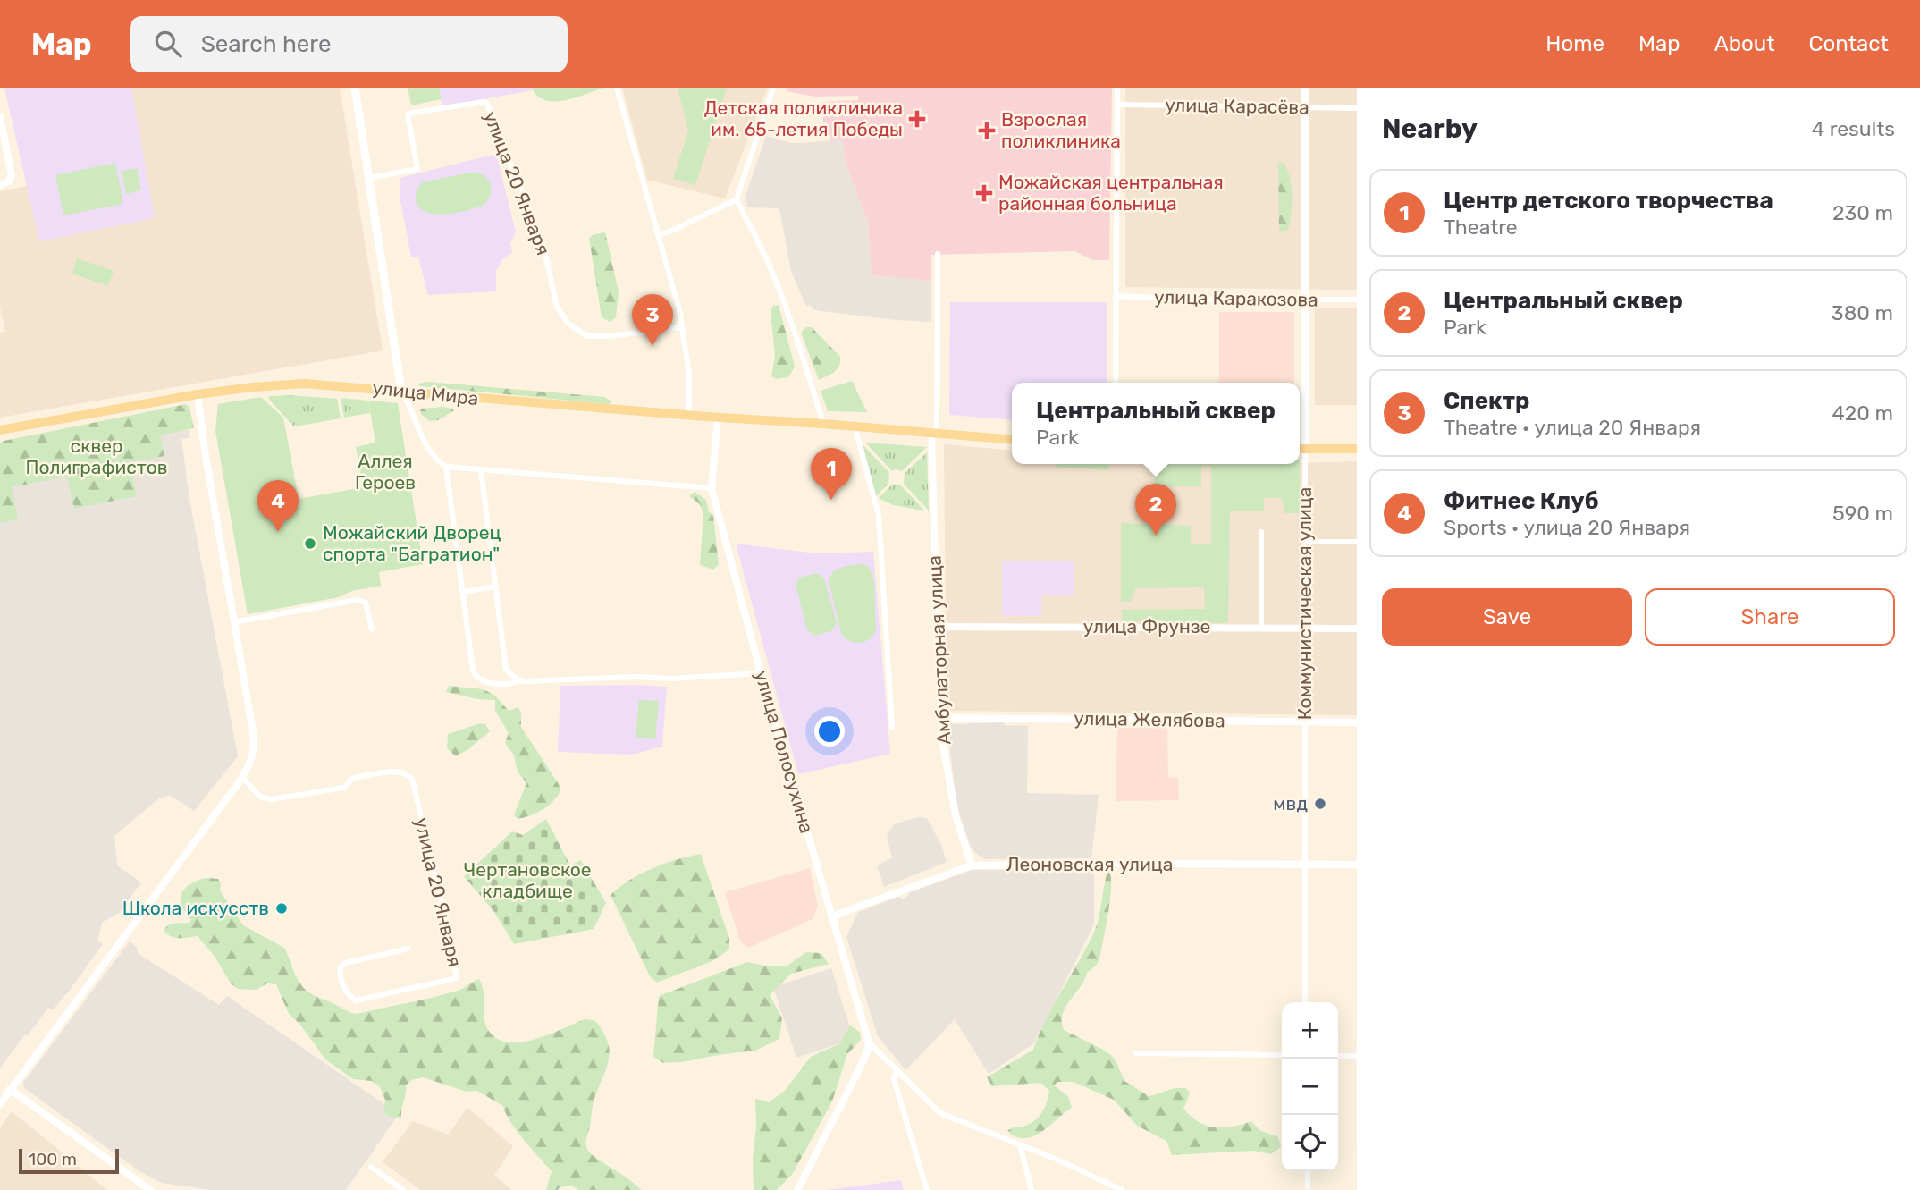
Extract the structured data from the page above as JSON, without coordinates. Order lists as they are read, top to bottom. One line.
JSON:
{"streets":{"main road":["улица Мира","Коммунистическая улица"],"street":["улица Карасёва","улица 20 Января","улица Каракозова","улица Фрунзе","Амбулаторная улица","улица Желябова","улица Полосухина","Леоновская улица"]},"crossings":[["улица Карасёва","Коммунистическая улица"],["улица Каракозова","Коммунистическая улица"],["улица Мира","Амбулаторная улица"],["улица Мира","улица Полосухина"],["Коммунистическая улица","улица Фрунзе"],["Коммунистическая улица","улица Желябова"],["Коммунистическая улица","Леоновская улица"],["улица Фрунзе","Амбулаторная улица"],["Амбулаторная улица","улица Желябова"],["Амбулаторная улица","Леоновская улица"],["улица Полосухина","Леоновская улица"]],"parks":["сквер Полиграфистов","Аллея Героев","Чертановское кладбище"],"places":{"health":["Детская поликлиника им. 65-летия Победы","Взрослая поликлиника","Можайская центральная районная больница"],"other":["Можайский Дворец спорта \"Багратион\"","мвд","Школа искусств"]},"scale_bar":"100 m","page":{"header":"Map","search":"Search here","nav":["Home","Map","About","Contact"],"heading":["Nearby","4 results"],"list":[{"mark":"1","name":"Центр детского творчества","note":"Theatre","value":"230 m"},{"mark":"2","name":"Центральный сквер","note":"Park","value":"380 m"},{"mark":"3","name":"Спектр","note":"Theatre · улица 20 Января","value":"420 m"},{"mark":"4","name":"Фитнес Клуб","note":"Sports · улица 20 Января","value":"590 m"}],"pins":["3","1","4","2"],"popup":["Центральный сквер","Park"],"buttons":["Save","Share"],"map_buttons":["+","−"],"scale":"100 m"}}
